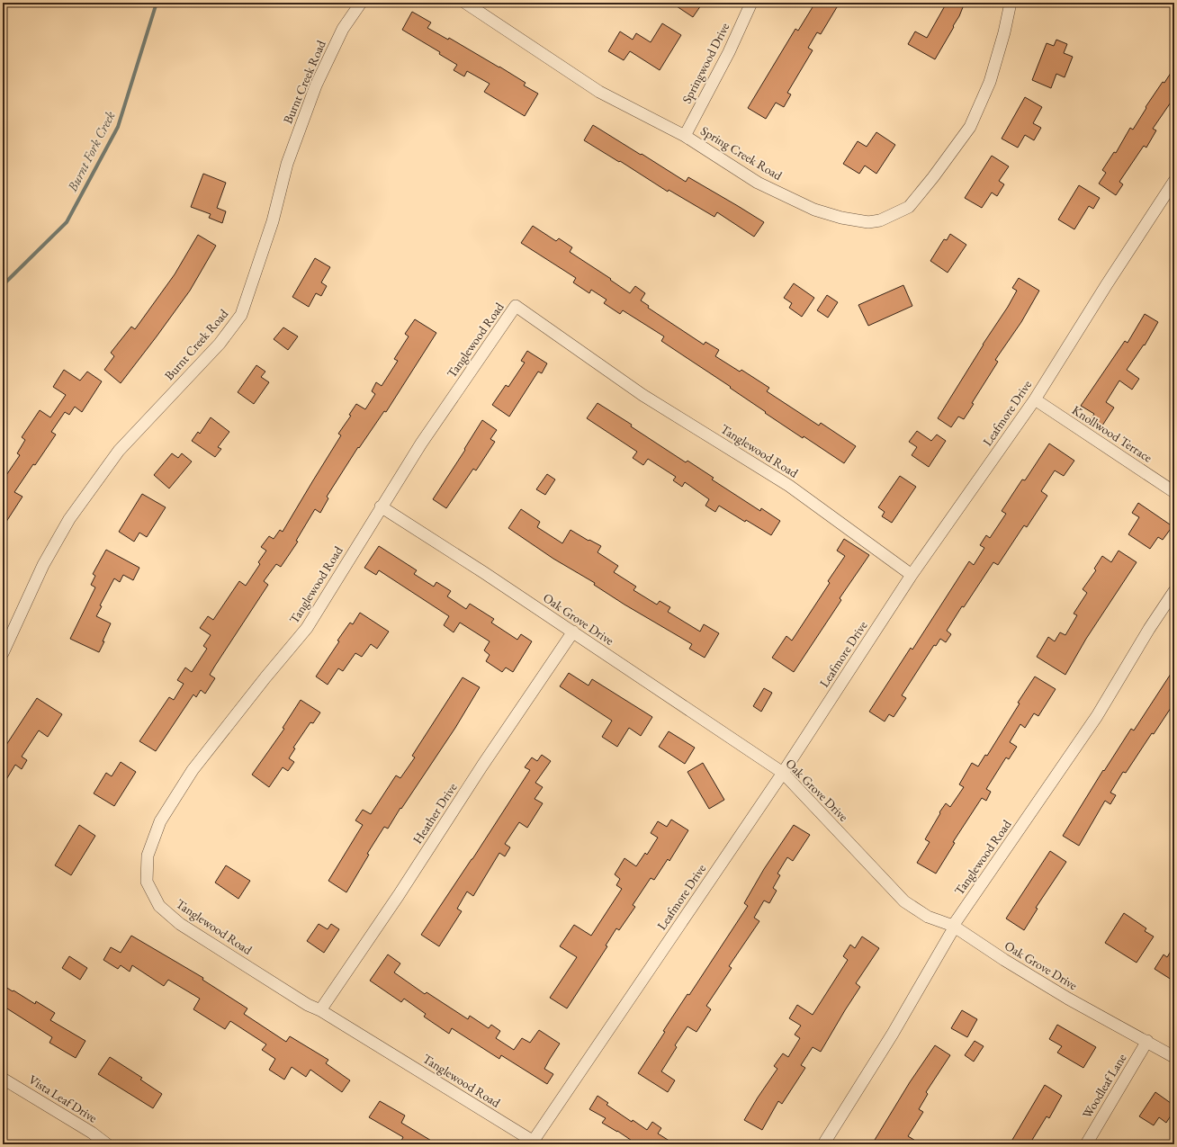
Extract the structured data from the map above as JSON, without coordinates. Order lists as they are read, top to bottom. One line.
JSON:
{"streets":{"street":["Springwood Drive","Burnt Creek Road","Spring Creek Road","Tanglewood Road","Leafmore Drive","Knollwood Terrace","Oak Grove Drive","Heather Drive","Woodleaf Lane","Vista Leaf Drive"]},"crossings":[["Springwood Drive","Spring Creek Road"],["Tanglewood Road","Leafmore Drive"],["Tanglewood Road","Oak Grove Drive"],["Tanglewood Road","Heather Drive"],["Leafmore Drive","Knollwood Terrace"],["Leafmore Drive","Oak Grove Drive"],["Oak Grove Drive","Heather Drive"],["Oak Grove Drive","Woodleaf Lane"]],"water":["Burnt Fork Creek"]}
